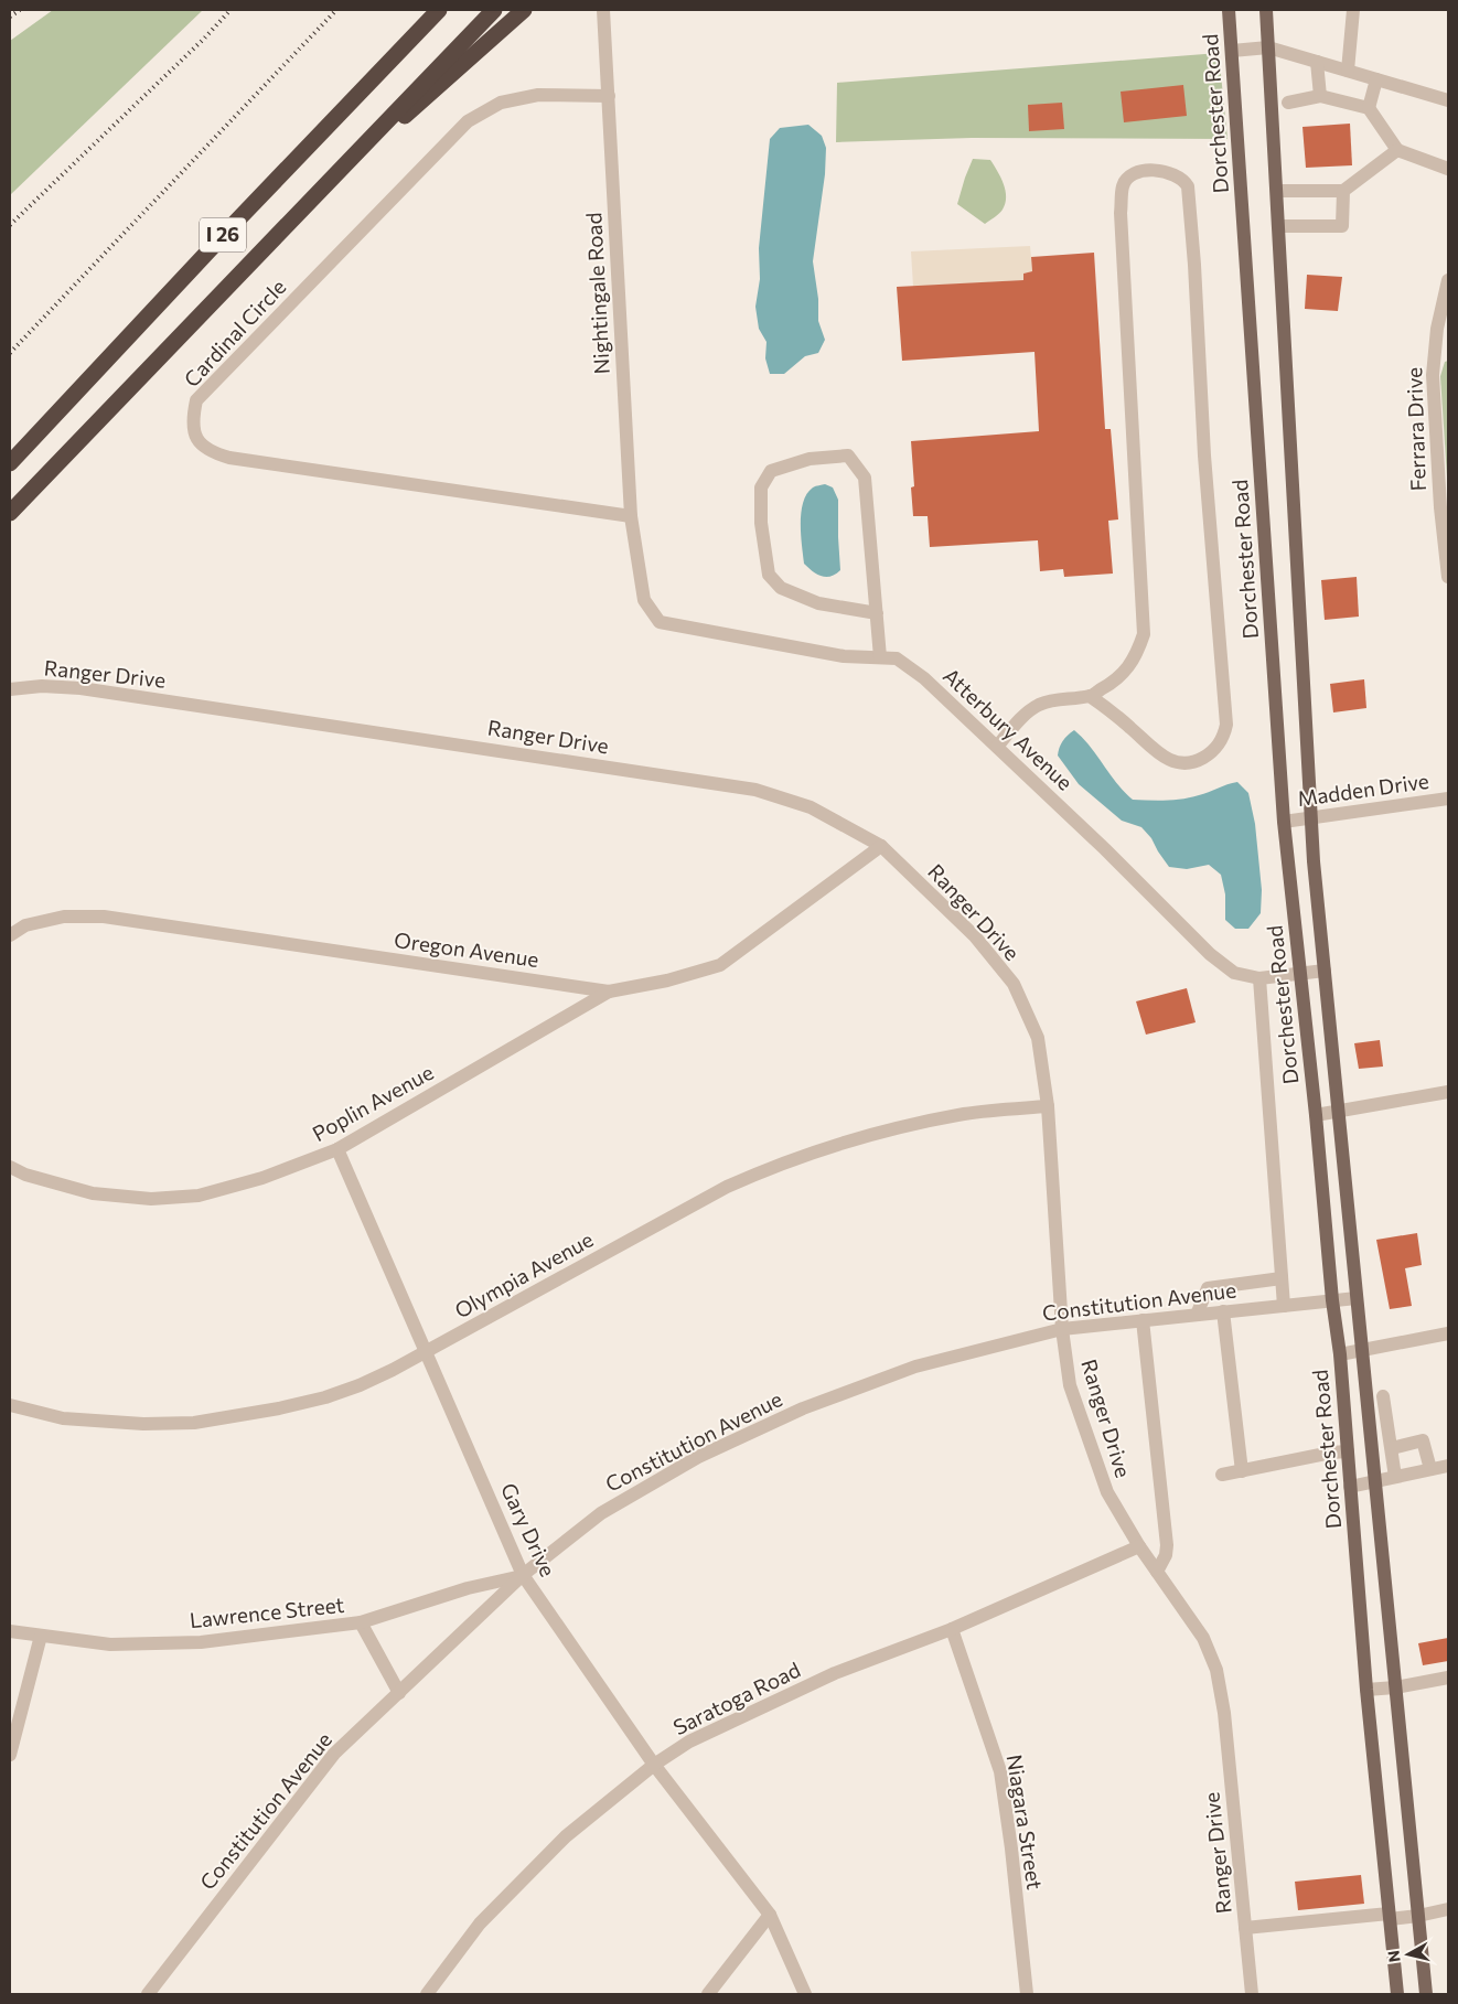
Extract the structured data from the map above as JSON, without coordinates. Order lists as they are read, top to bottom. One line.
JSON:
{"streets":{"highway":["I 26"],"main road":["Dorchester Road"],"street":["Nightingale Road","Cardinal Circle","Ferrara Drive","Ranger Drive","Atterbury Avenue","Madden Drive","Oregon Avenue","Poplin Avenue","Olympia Avenue","Constitution Avenue","Gary Drive","Lawrence Street","Saratoga Road","Niagara Street"]},"crossings":[["Dorchester Road","Atterbury Avenue"],["Dorchester Road","Madden Drive"],["Dorchester Road","Constitution Avenue"],["Nightingale Road","Cardinal Circle"],["Nightingale Road","Atterbury Avenue"],["Ranger Drive","Oregon Avenue"],["Ranger Drive","Olympia Avenue"],["Ranger Drive","Constitution Avenue"],["Ranger Drive","Saratoga Road"],["Oregon Avenue","Poplin Avenue"],["Poplin Avenue","Gary Drive"],["Olympia Avenue","Gary Drive"],["Constitution Avenue","Gary Drive"],["Constitution Avenue","Lawrence Street"],["Gary Drive","Lawrence Street"],["Gary Drive","Saratoga Road"],["Saratoga Road","Niagara Street"]],"north":"left"}
